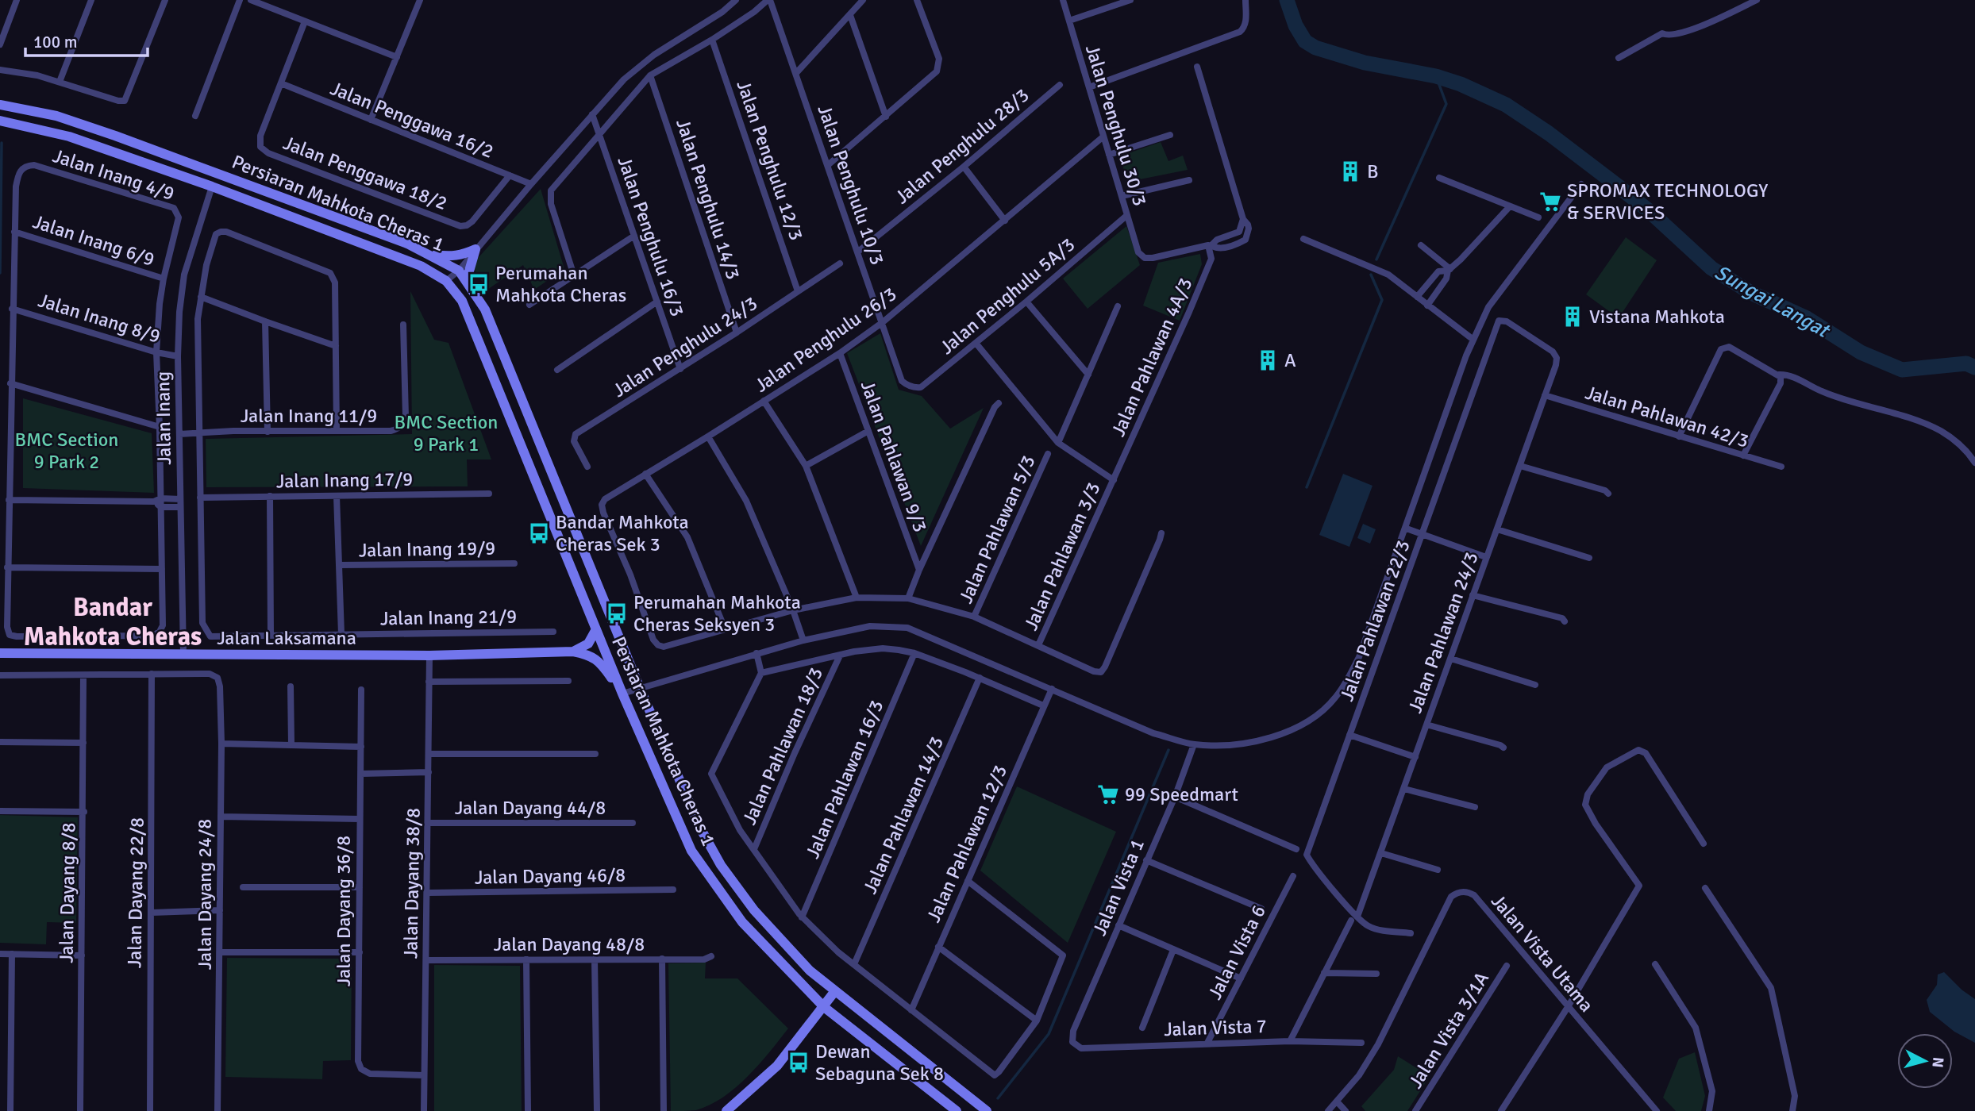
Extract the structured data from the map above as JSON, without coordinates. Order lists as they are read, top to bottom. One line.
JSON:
{"streets":{"main road":["Persiaran Mahkota Cheras 1","Jalan Laksamana"],"street":["Jalan Penggawa 16/2","Jalan Penghulu 30/3","Jalan Penghulu 28/3","Jalan Penghulu 12/3","Jalan Penggawa 18/2","Jalan Inang 4/9","Jalan Penghulu 10/3","Jalan Penghulu 14/3","Jalan Penghulu 16/3","Jalan Inang 6/9","Jalan Penghulu 5A/3","Jalan Inang 8/9","Jalan Penghulu 26/3","Jalan Penghulu 24/3","Jalan Pahlawan 4A/3","Jalan Inang 11/9","Jalan Pahlawan 42/3","Jalan Inang","Jalan Pahlawan 9/3","Jalan Inang 17/9","Jalan Pahlawan 5/3","Jalan Inang 19/9","Jalan Pahlawan 3/3","Jalan Inang 21/9","Jalan Pahlawan 22/3","Jalan Pahlawan 24/3","Jalan Pahlawan 18/3","Jalan Pahlawan 16/3","Jalan Dayang 44/8","Jalan Pahlawan 14/3","Jalan Pahlawan 12/3","Jalan Dayang 46/8","Jalan Dayang 38/8","Jalan Vista 1","Jalan Dayang 8/8","Jalan Dayang 22/8","Jalan Dayang 24/8","Jalan Dayang 36/8","Jalan Dayang 48/8","Jalan Vista 6","Jalan Vista Utama","Jalan Vista 7","Jalan Vista 3/1A"]},"crossings":[["Jalan Penggawa 16/2","Jalan Penggawa 18/2"],["Jalan Penghulu 30/3","Jalan Penghulu 5A/3"],["Jalan Penghulu 30/3","Jalan Penghulu 26/3"],["Jalan Penghulu 30/3","Jalan Pahlawan 4A/3"],["Jalan Penghulu 28/3","Jalan Penghulu 10/3"],["Jalan Penghulu 12/3","Jalan Penghulu 24/3"],["Jalan Inang 4/9","Jalan Inang 6/9"],["Jalan Penghulu 10/3","Jalan Penghulu 5A/3"],["Jalan Penghulu 10/3","Jalan Penghulu 26/3"],["Jalan Penghulu 14/3","Jalan Penghulu 24/3"],["Persiaran Mahkota Cheras 1","Jalan Inang"],["Persiaran Mahkota Cheras 1","Jalan Laksamana"],["Jalan Penghulu 16/3","Jalan Penghulu 24/3"],["Jalan Inang 8/9","Jalan Inang"],["Jalan Penghulu 26/3","Jalan Pahlawan 9/3"],["Jalan Pahlawan 4A/3","Jalan Pahlawan 3/3"],["Jalan Inang 11/9","Jalan Inang"],["Jalan Pahlawan 42/3","Jalan Pahlawan 24/3"],["Jalan Inang","Jalan Laksamana"],["Jalan Inang 17/9","Jalan Inang 21/9"],["Jalan Pahlawan 22/3","Jalan Pahlawan 24/3"],["Jalan Pahlawan 24/3","Jalan Vista 7"],["Jalan Laksamana","Jalan Dayang 38/8"],["Jalan Dayang 44/8","Jalan Dayang 38/8"],["Jalan Dayang 46/8","Jalan Dayang 38/8"],["Jalan Dayang 38/8","Jalan Dayang 36/8"],["Jalan Dayang 38/8","Jalan Dayang 48/8"],["Jalan Vista 1","Jalan Vista 7"],["Jalan Dayang 22/8","Jalan Dayang 24/8"],["Jalan Vista 6","Jalan Vista 7"]],"districts":["Bandar Mahkota Cheras"],"water":["Sungai Langat"],"parks":["BMC Section 9 Park 1","BMC Section 9 Park 2"],"places":{"building":["B","Vistana Mahkota","A"],"supermarket":["SPROMAX TECHNOLOGY & SERVICES","99 Speedmart"],"bus stop":["Perumahan Mahkota Cheras","Bandar Mahkota Cheras Sek 3","Perumahan Mahkota Cheras Seksyen 3","Dewan Sebaguna Sek 8"]},"scale_bar":"100 m","north":"right"}
